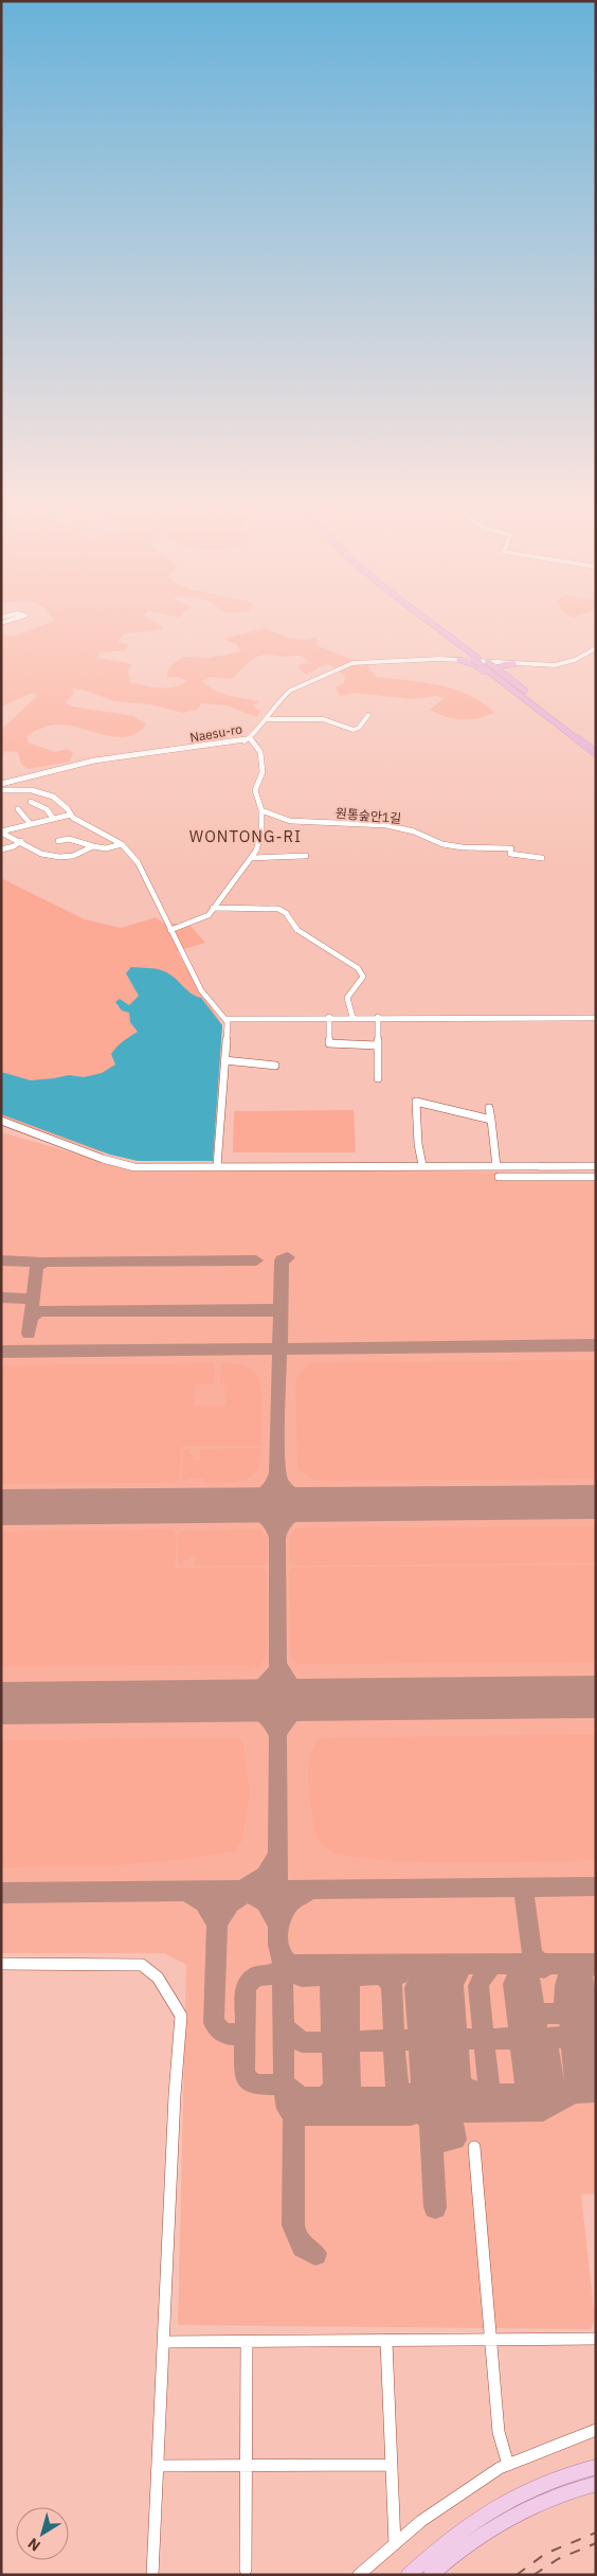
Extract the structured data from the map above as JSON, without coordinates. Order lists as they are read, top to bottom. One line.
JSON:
{"streets":{"street":["Naesu-ro","원통숲안1길"]},"districts":["WONTONG-RI"],"north":"bottom left"}
